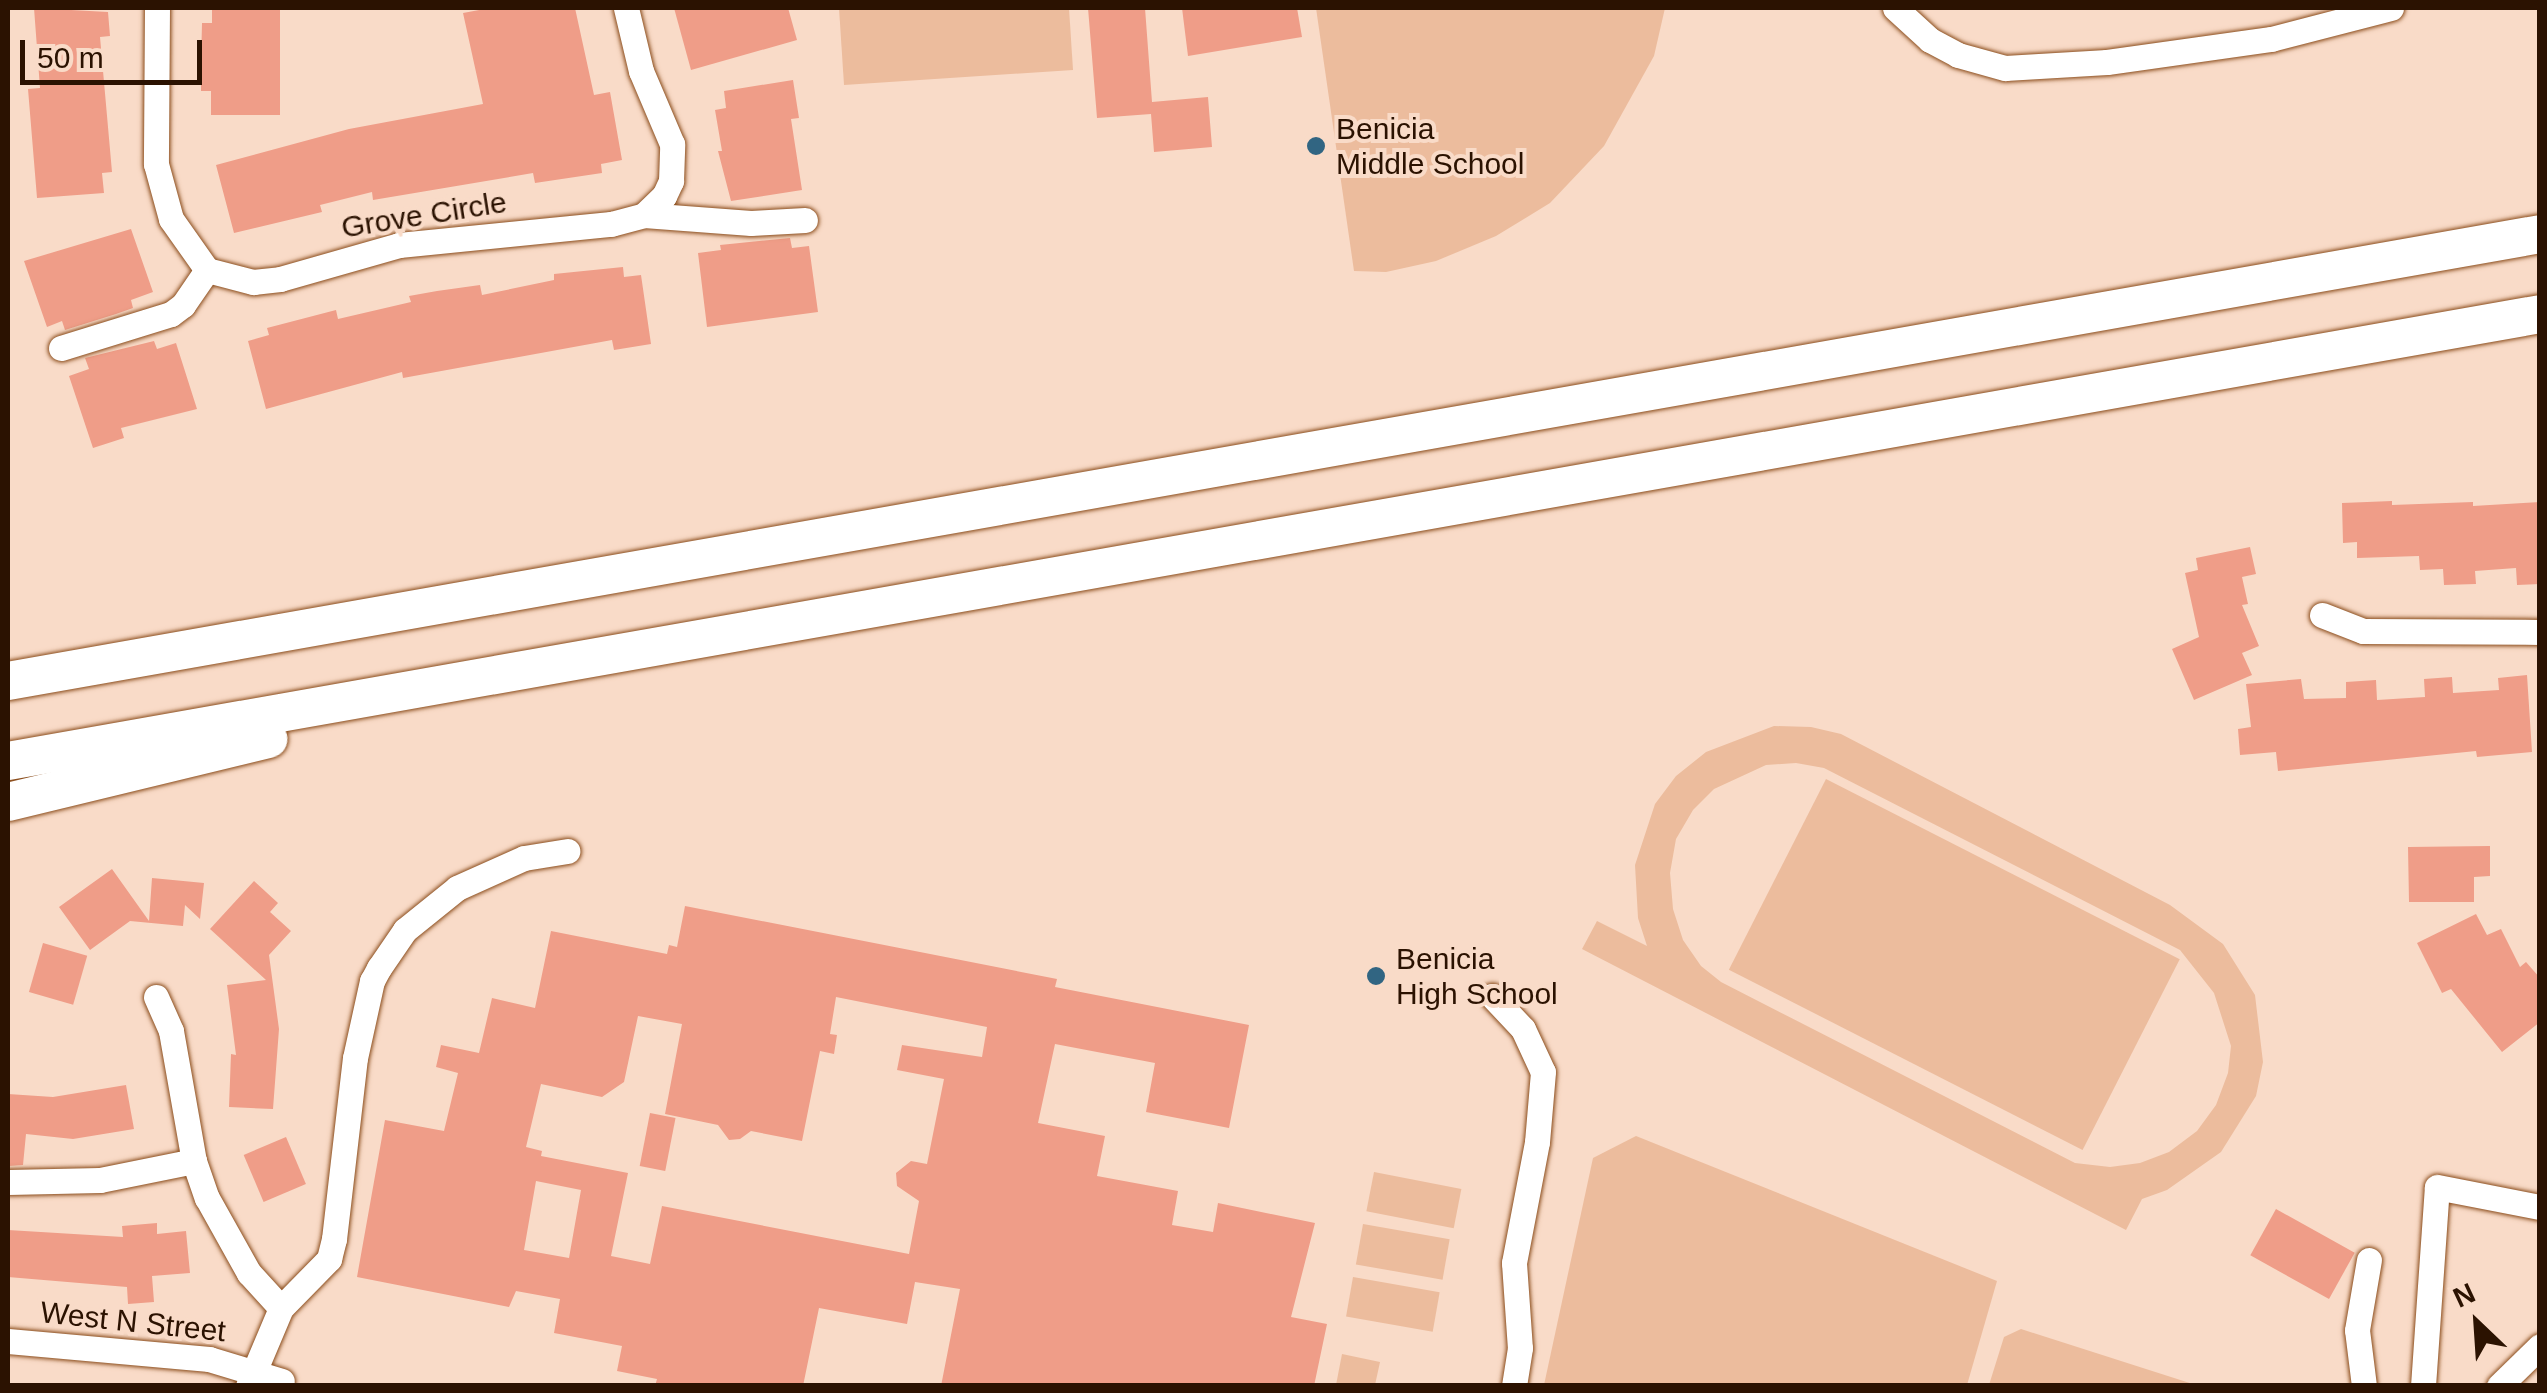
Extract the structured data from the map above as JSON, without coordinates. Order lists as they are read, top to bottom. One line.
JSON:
{"streets":{"street":["Grove Circle","West N Street"]},"places":["Benicia Middle School","Benicia High School"],"scale_bar":"50 m","north":"top left"}
